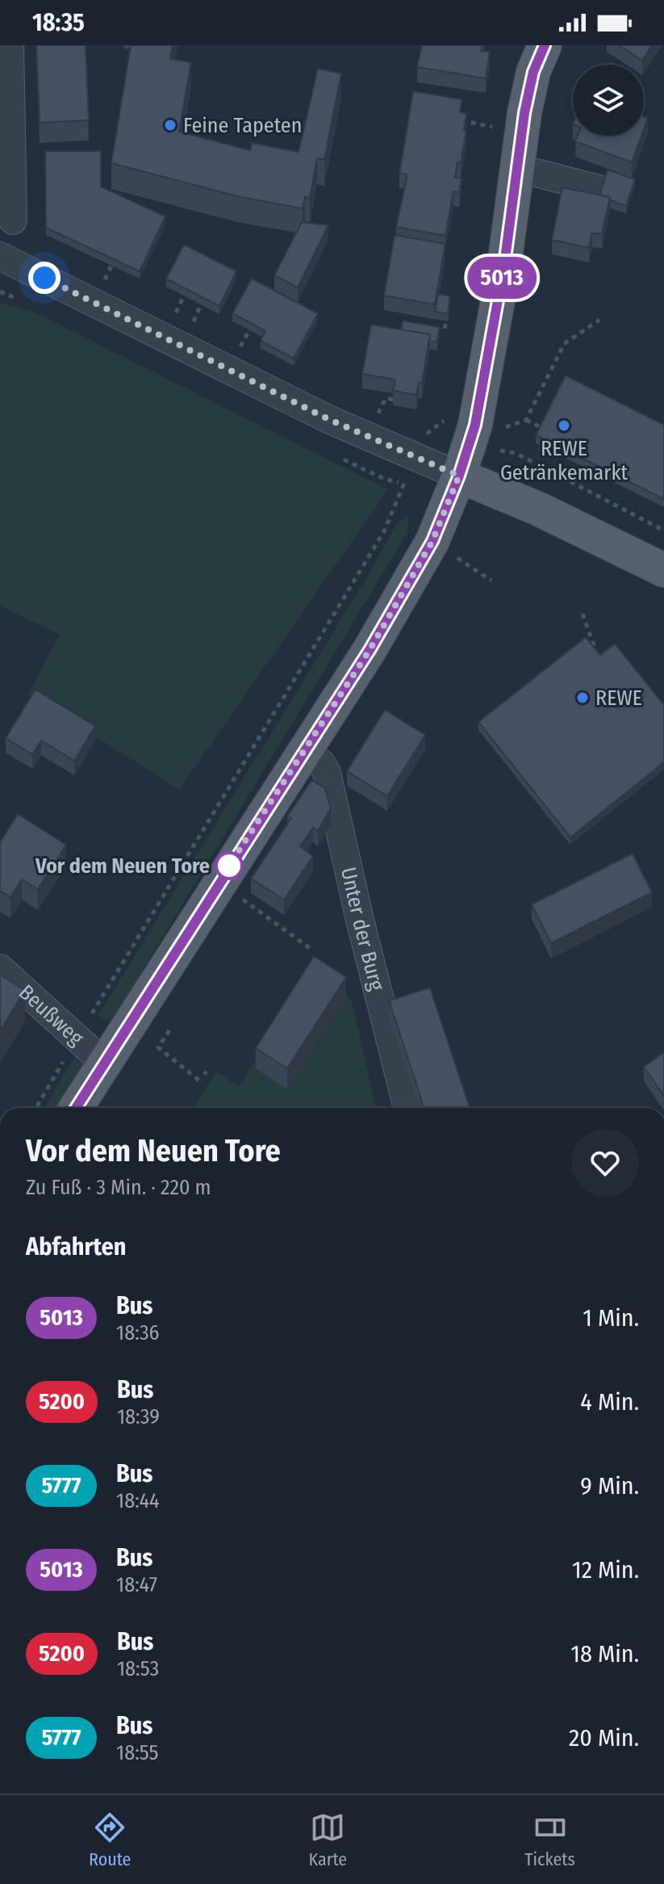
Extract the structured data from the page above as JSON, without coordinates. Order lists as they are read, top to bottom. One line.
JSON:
{"streets":{"street":["Unter der Burg","Beußweg"]},"places":["Feine Tapeten","REWE Getränkemarkt","REWE","Vor dem Neuen Tore"],"lines":["bus line 5013"],"page":{"status":"18:35","on_map":"5013","heading":[["Vor dem Neuen Tore","Zu Fuß · 3 Min. · 220 m"],"Abfahrten"],"list":[{"mark":"5013","name":"Bus","note":"18:36","value":"1 Min."},{"mark":"5200","name":"Bus","note":"18:39","value":"4 Min."},{"mark":"5777","name":"Bus","note":"18:44","value":"9 Min."},{"mark":"5013","name":"Bus","note":"18:47","value":"12 Min."},{"mark":"5200","name":"Bus","note":"18:53","value":"18 Min."},{"mark":"5777","name":"Bus","note":"18:55","value":"20 Min."}],"tabs":["Route","Karte","Tickets"]}}
